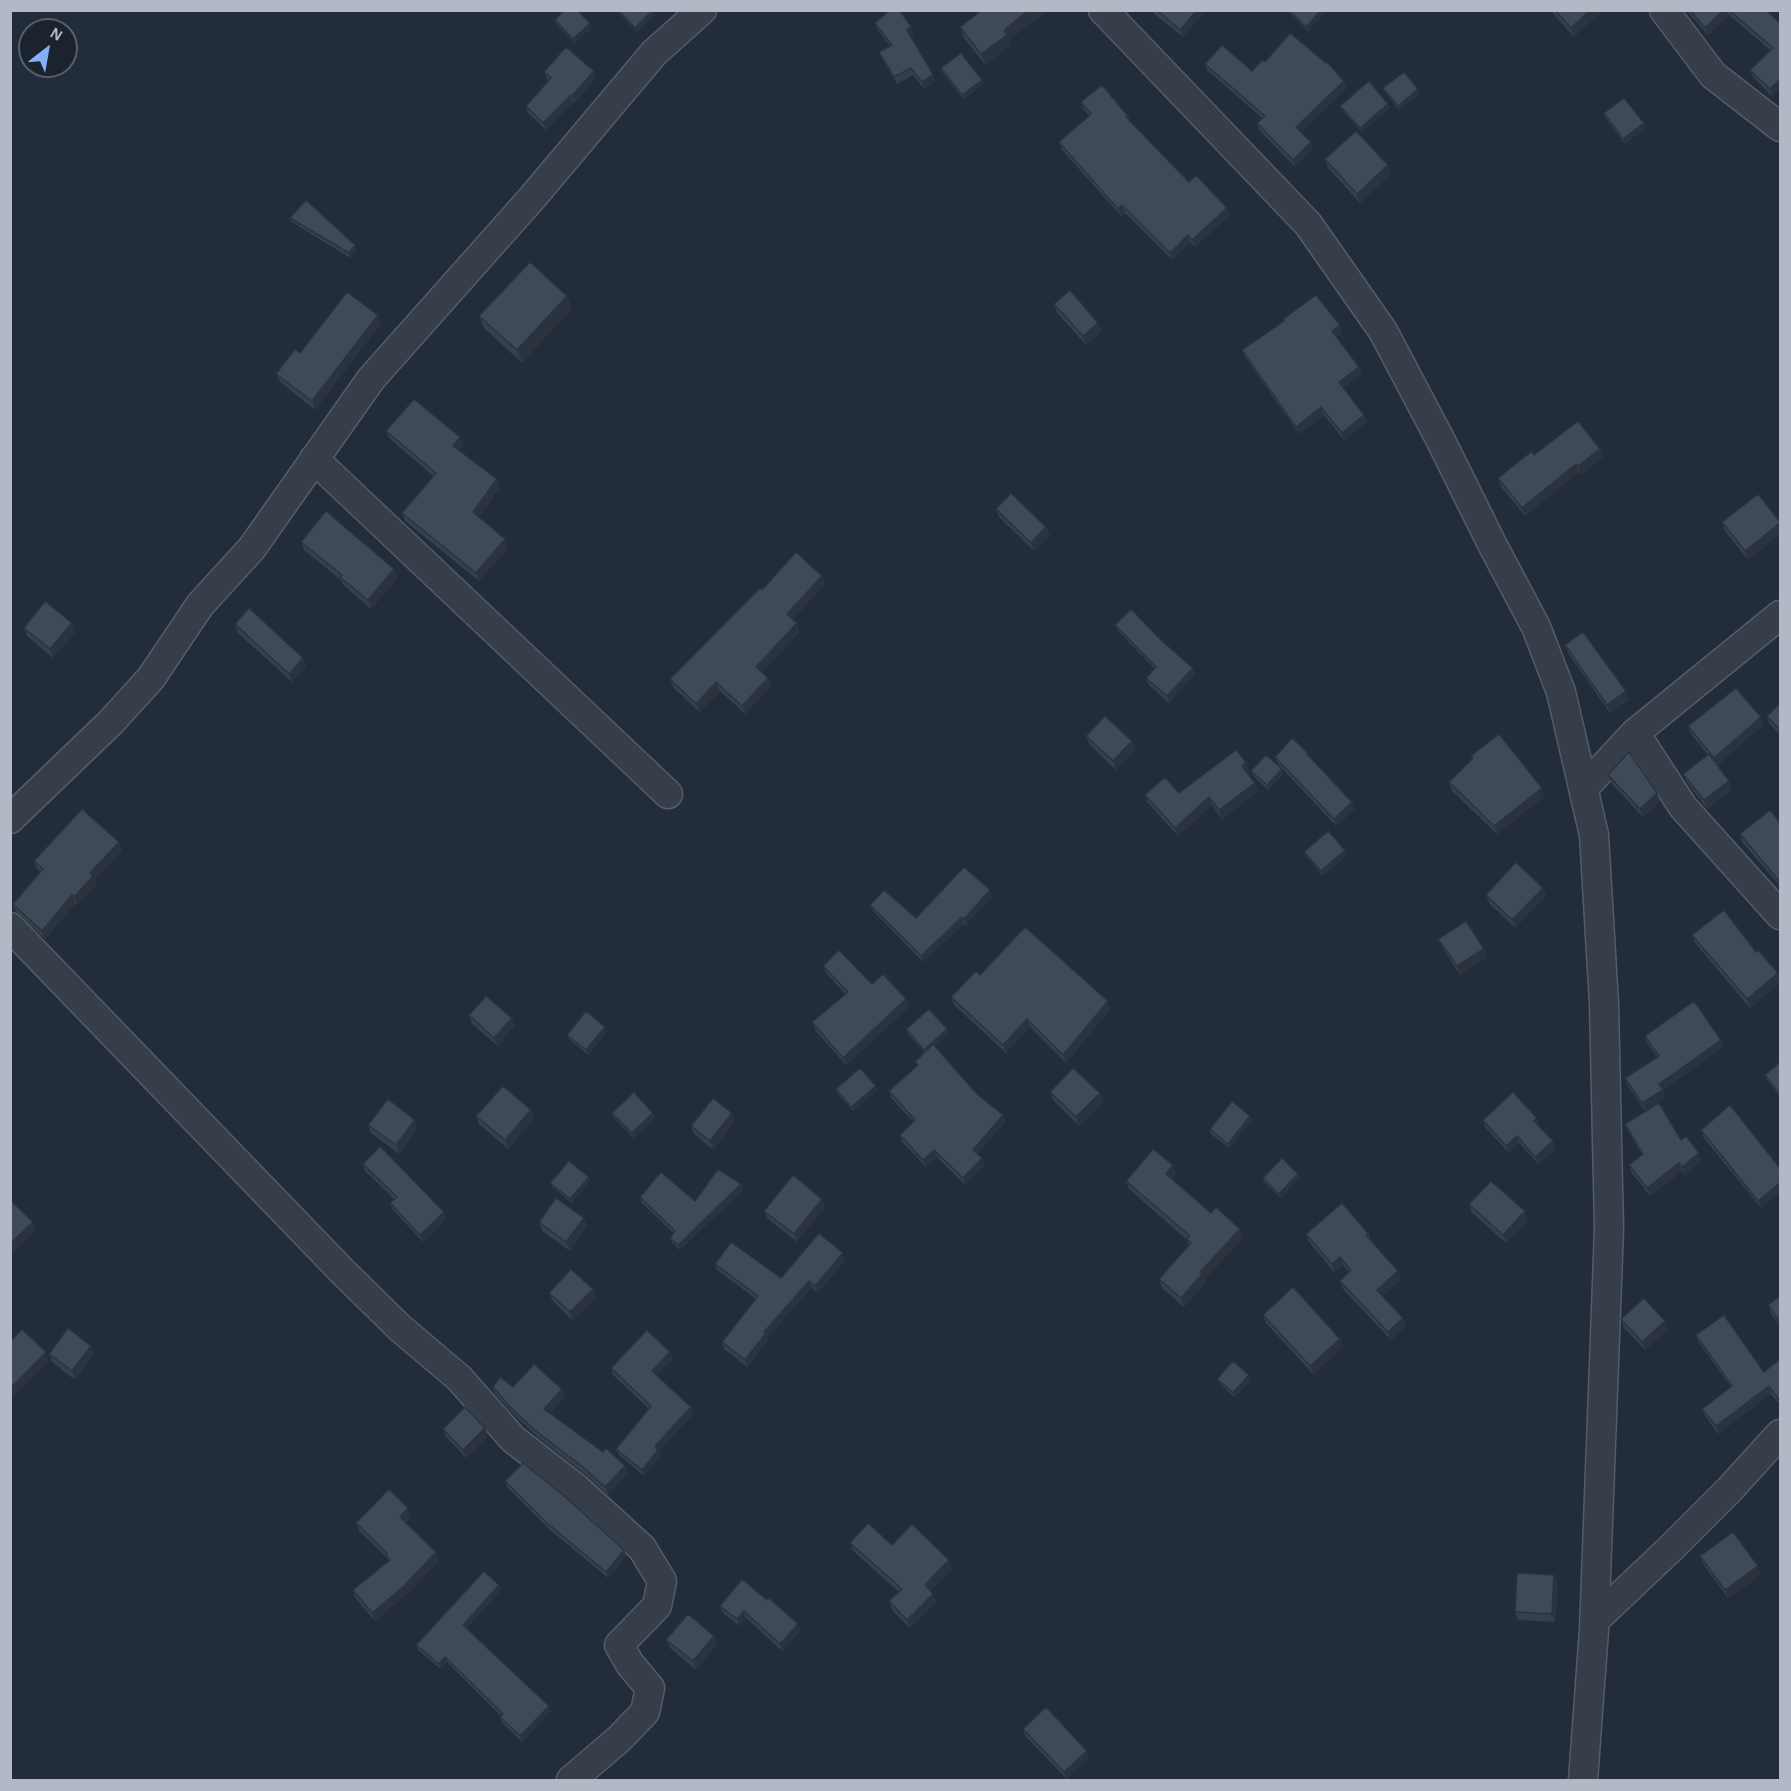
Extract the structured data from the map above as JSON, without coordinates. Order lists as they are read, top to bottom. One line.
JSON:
{"north":"top right"}
